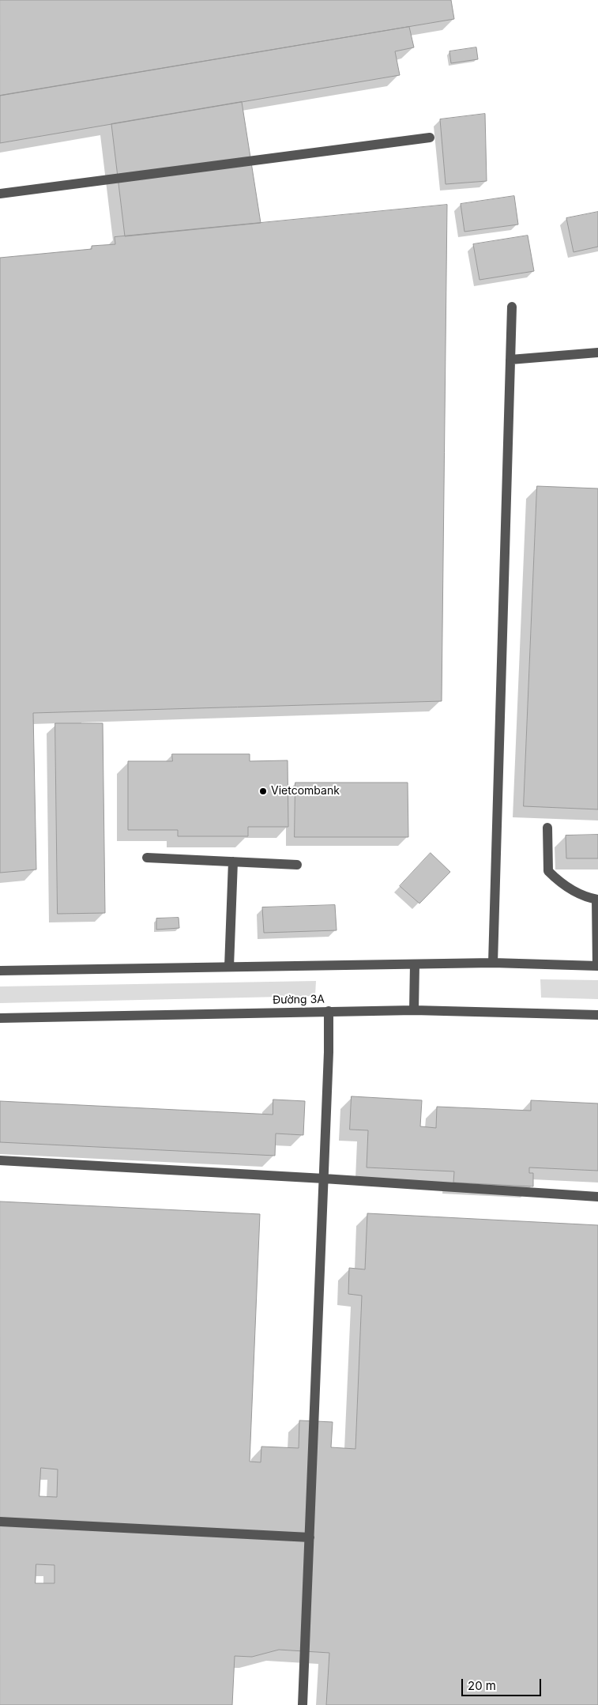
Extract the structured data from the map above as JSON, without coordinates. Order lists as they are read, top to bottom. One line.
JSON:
{"streets":{"street":["Đường 3A"]},"places":["Vietcombank"],"scale_bar":"20 m"}
